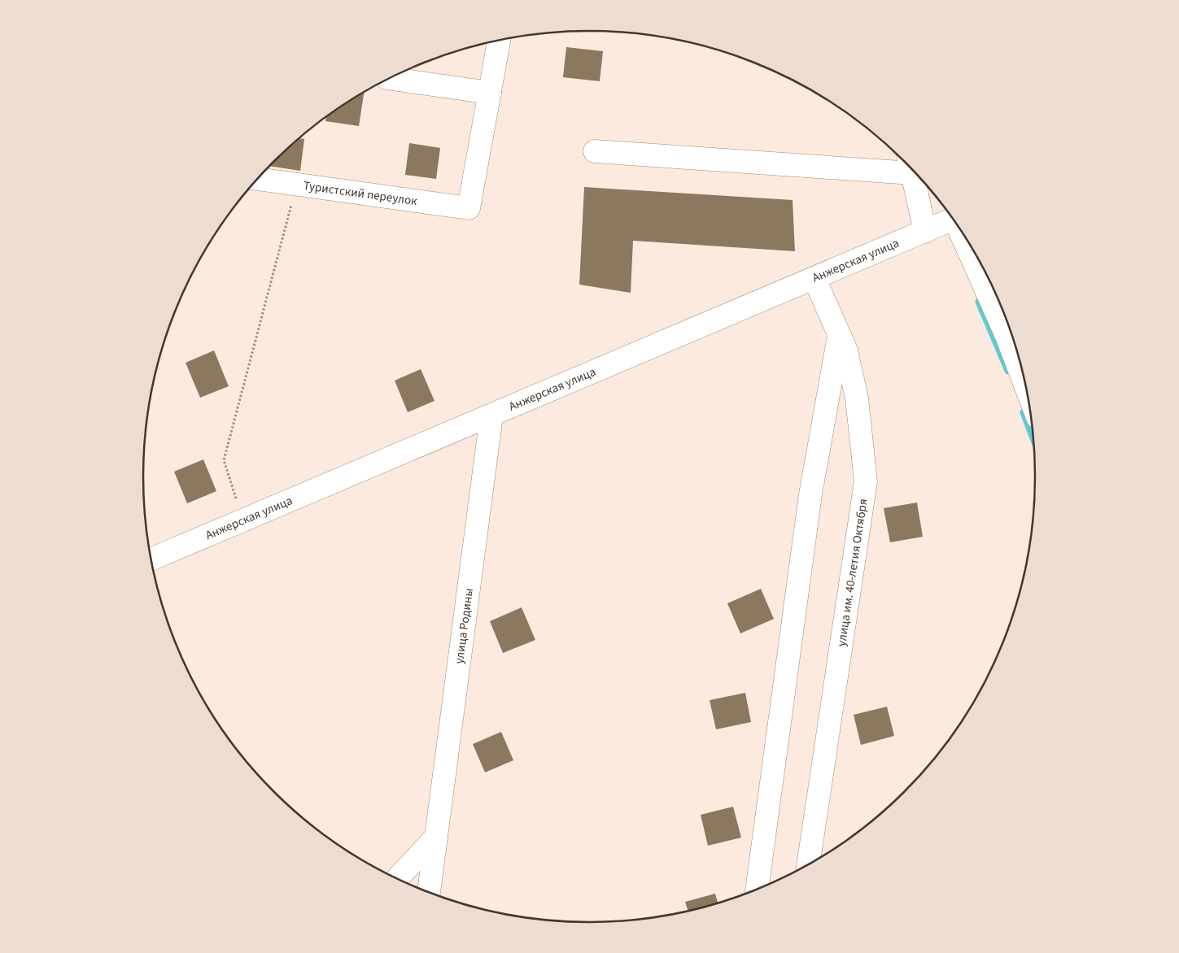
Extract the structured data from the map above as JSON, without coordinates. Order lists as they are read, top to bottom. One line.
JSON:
{"streets":{"street":["Туристский переулок","Анжерская улица","улица им. 40-летия Октября","улица Родины"]},"crossings":[["Анжерская улица","улица им. 40-летия Октября"],["Анжерская улица","улица Родины"]]}
